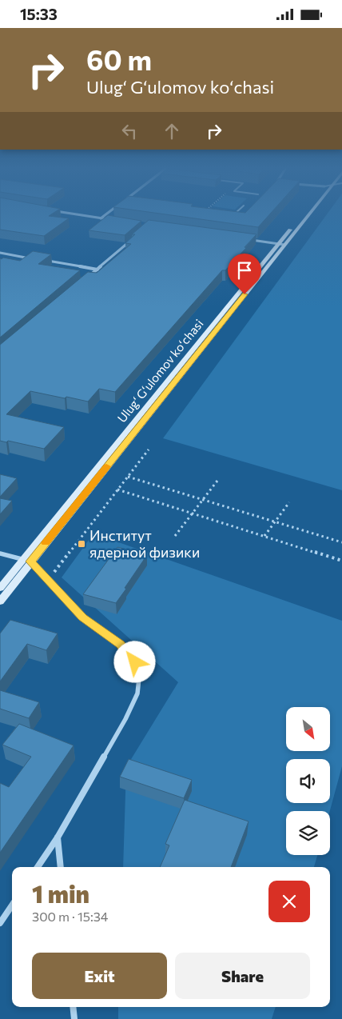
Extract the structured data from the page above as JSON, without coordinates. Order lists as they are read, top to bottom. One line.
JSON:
{"streets":{"main road":["Ulugʻ Gʻulomov koʻchasi"]},"places":{"transit":["Институт ядерной физики"]},"north":"bottom right","page":{"status":"15:33","turn":["60 m","Ulugʻ Gʻulomov koʻchasi"],"heading":["1 min","300 m · 15:34"],"buttons":["Exit","Share"]}}
